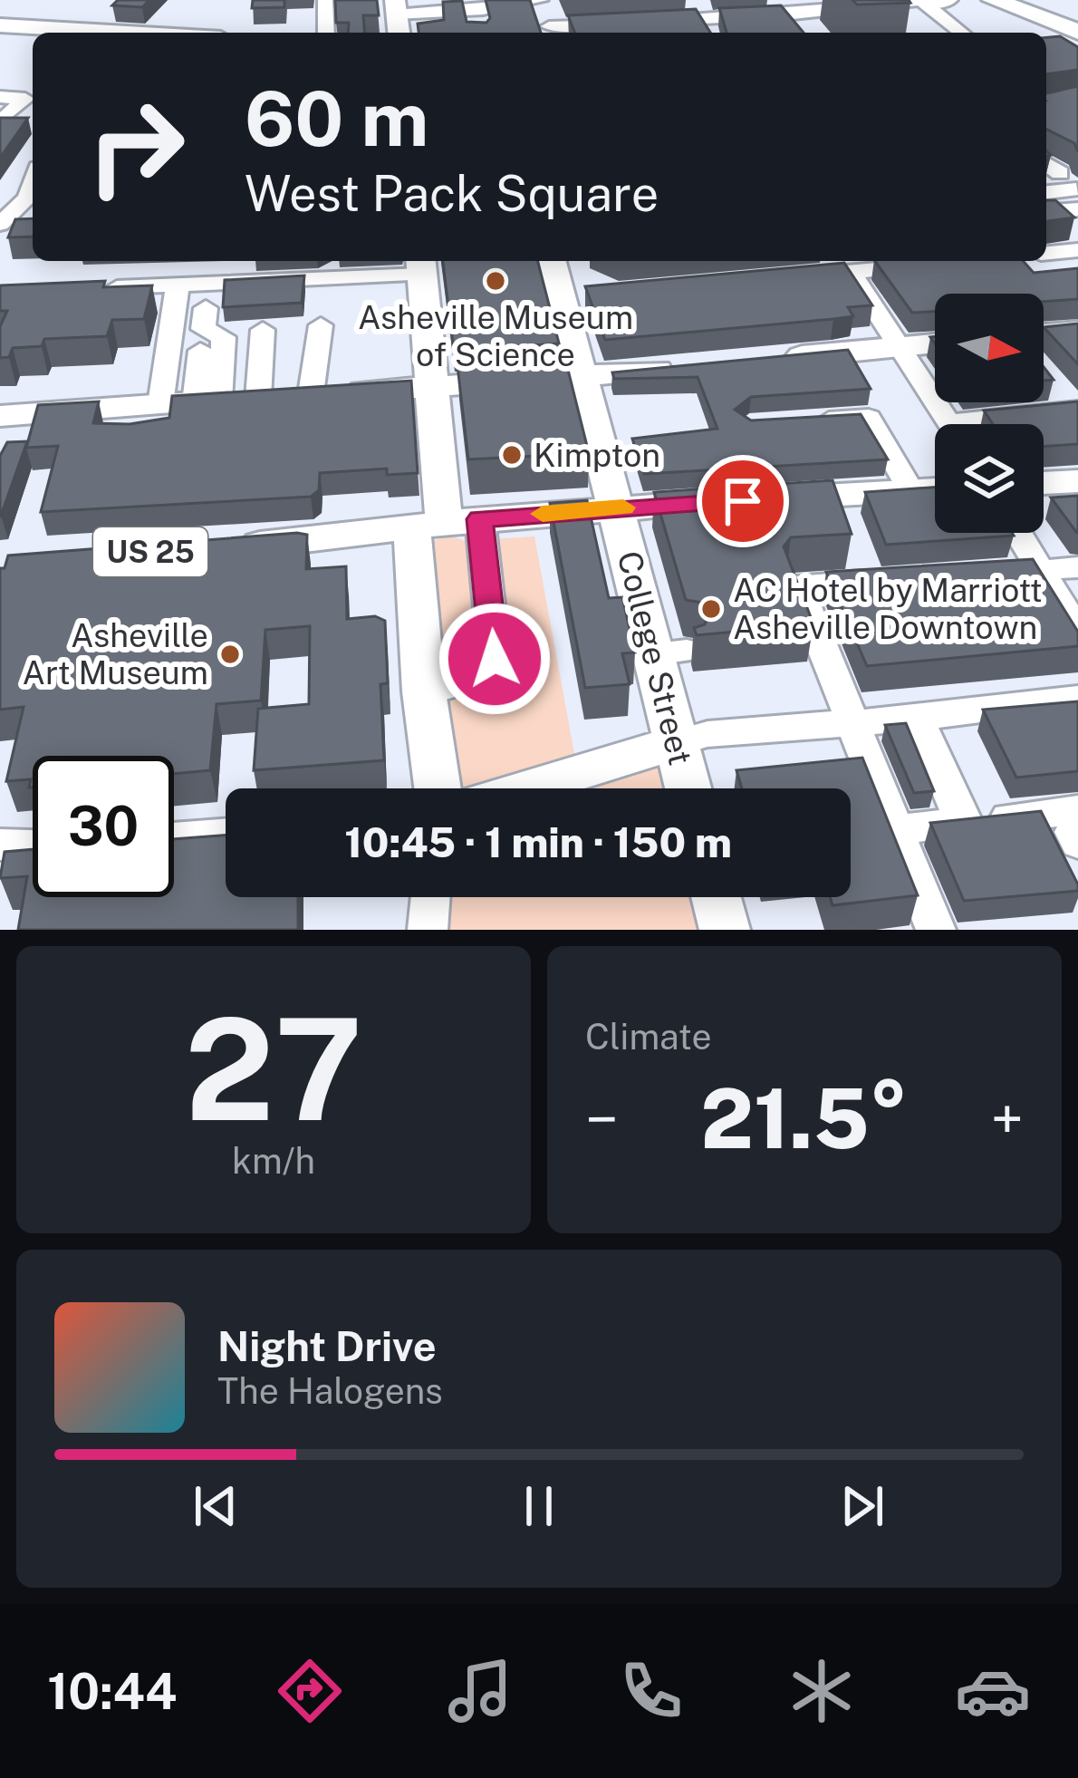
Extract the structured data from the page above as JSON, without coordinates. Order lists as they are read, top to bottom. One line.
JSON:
{"streets":{"main road":["US 25","College Street"]},"crossings":[["US 25","College Street"]],"places":["Asheville Museum of Science","Kimpton","AC Hotel by Marriott Asheville Downtown","Asheville Art Museum"],"north":"right","page":{"turn":["60 m","West Pack Square"],"limit":"30","trip":"10:45 · 1 min · 150 m","tile":[["27","km/h"],"Climate"],"heat":["−","21.5°","+"],"song":["Night Drive","The Halogens"],"tabs":"10:44"}}
